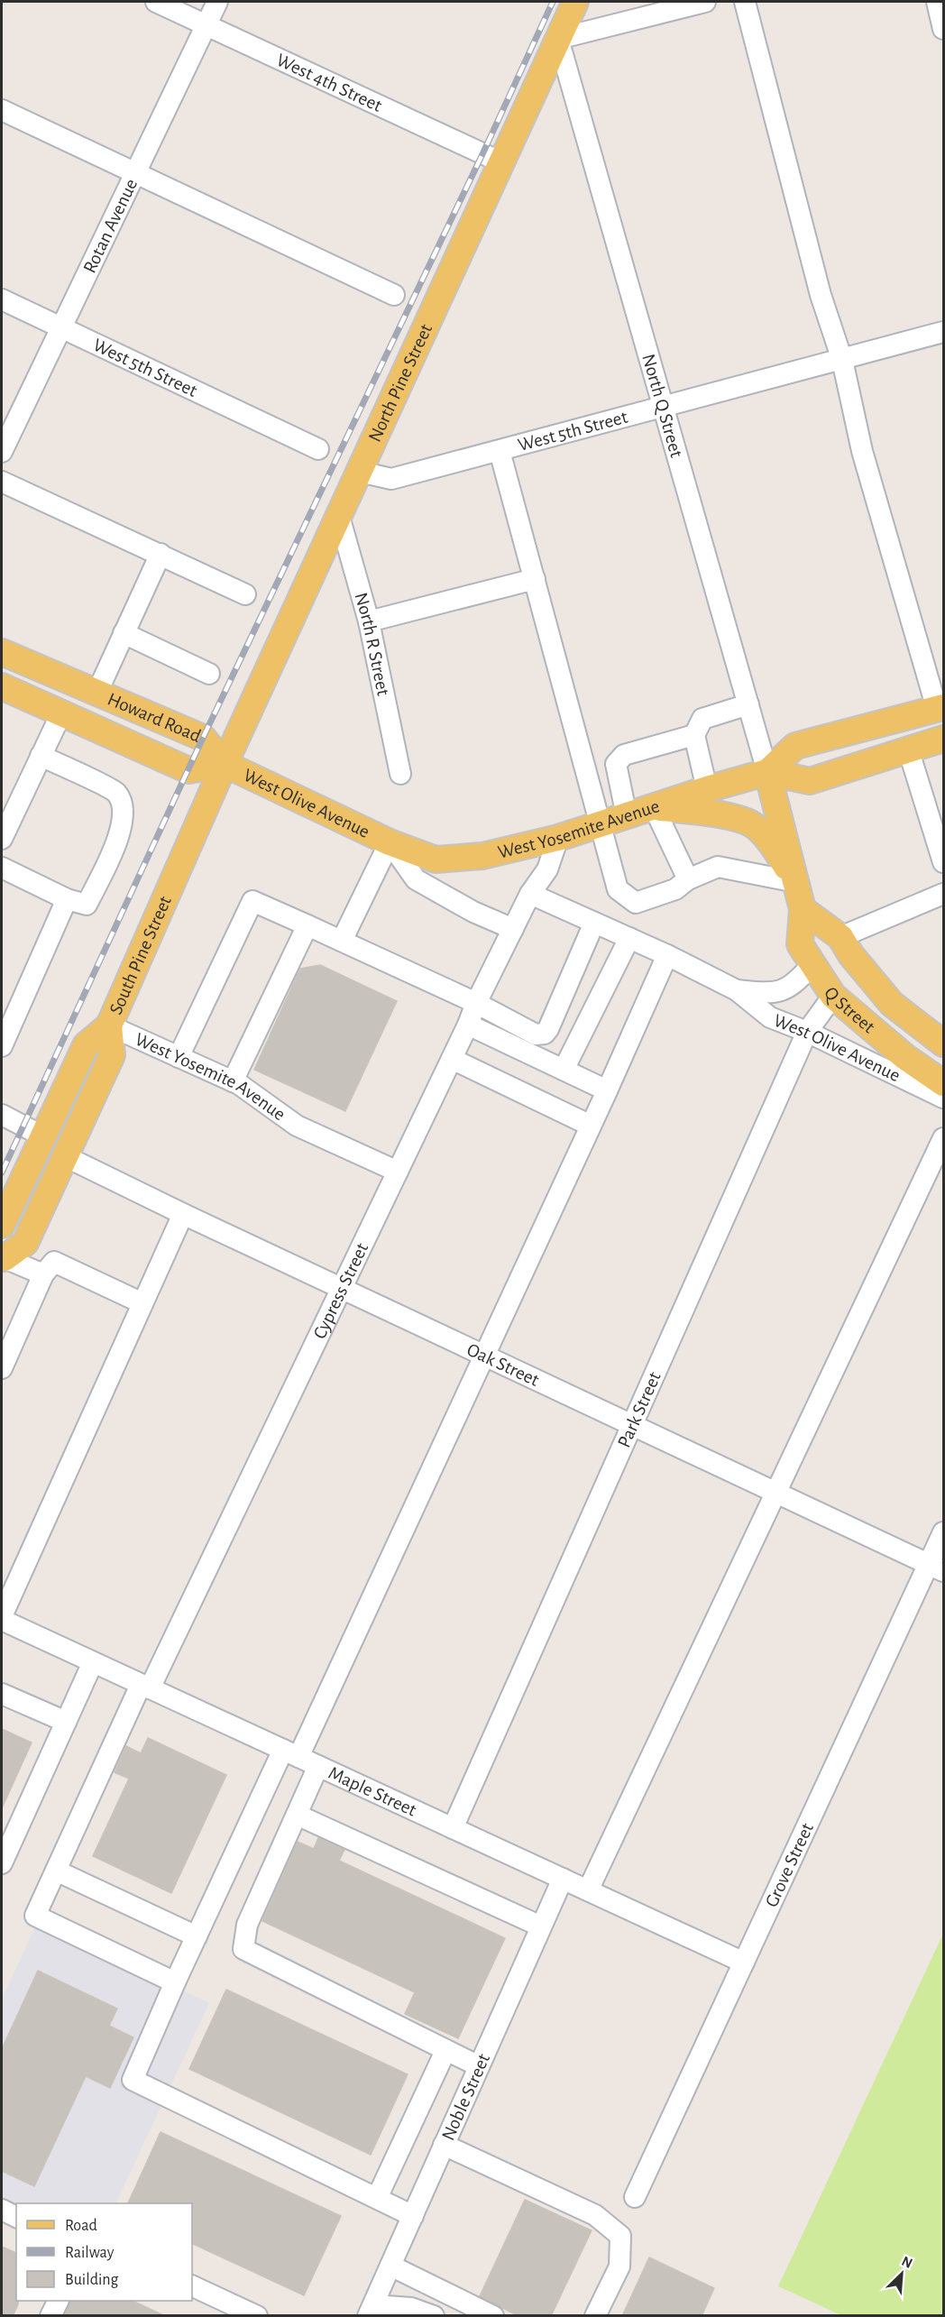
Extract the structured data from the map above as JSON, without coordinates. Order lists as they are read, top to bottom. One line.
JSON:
{"streets":{"main road":["North Pine Street","Howard Road","West Olive Avenue","West Yosemite Avenue","South Pine Street","Q Street"],"street":["West 4th Street","Rotan Avenue","West 5th Street","North Q Street","North R Street","Cypress Street","Oak Street","Park Street","Maple Street","Grove Street","Noble Street"]},"crossings":[["West 4th Street","Rotan Avenue"],["West 4th Street","North Pine Street"],["Rotan Avenue","West 5th Street"],["West 5th Street","North Pine Street"],["West 5th Street","North Q Street"],["North Pine Street","North Q Street"],["North Pine Street","North R Street"],["North Pine Street","Howard Road"],["North Pine Street","West Olive Avenue"],["North Pine Street","South Pine Street"],["North Q Street","West Yosemite Avenue"],["North Q Street","Q Street"],["Howard Road","West Olive Avenue"],["Howard Road","South Pine Street"],["West Olive Avenue","West Yosemite Avenue"],["West Olive Avenue","South Pine Street"],["West Olive Avenue","Q Street"],["West Olive Avenue","Cypress Street"],["West Olive Avenue","Park Street"],["West Yosemite Avenue","South Pine Street"],["West Yosemite Avenue","Q Street"],["West Yosemite Avenue","Cypress Street"],["Q Street","Park Street"],["Cypress Street","Oak Street"],["Cypress Street","Maple Street"],["Oak Street","Park Street"],["Oak Street","Grove Street"],["Park Street","Maple Street"],["Maple Street","Grove Street"],["Maple Street","Noble Street"]],"legend":["Road","Railway","Building"],"north":"top right"}
